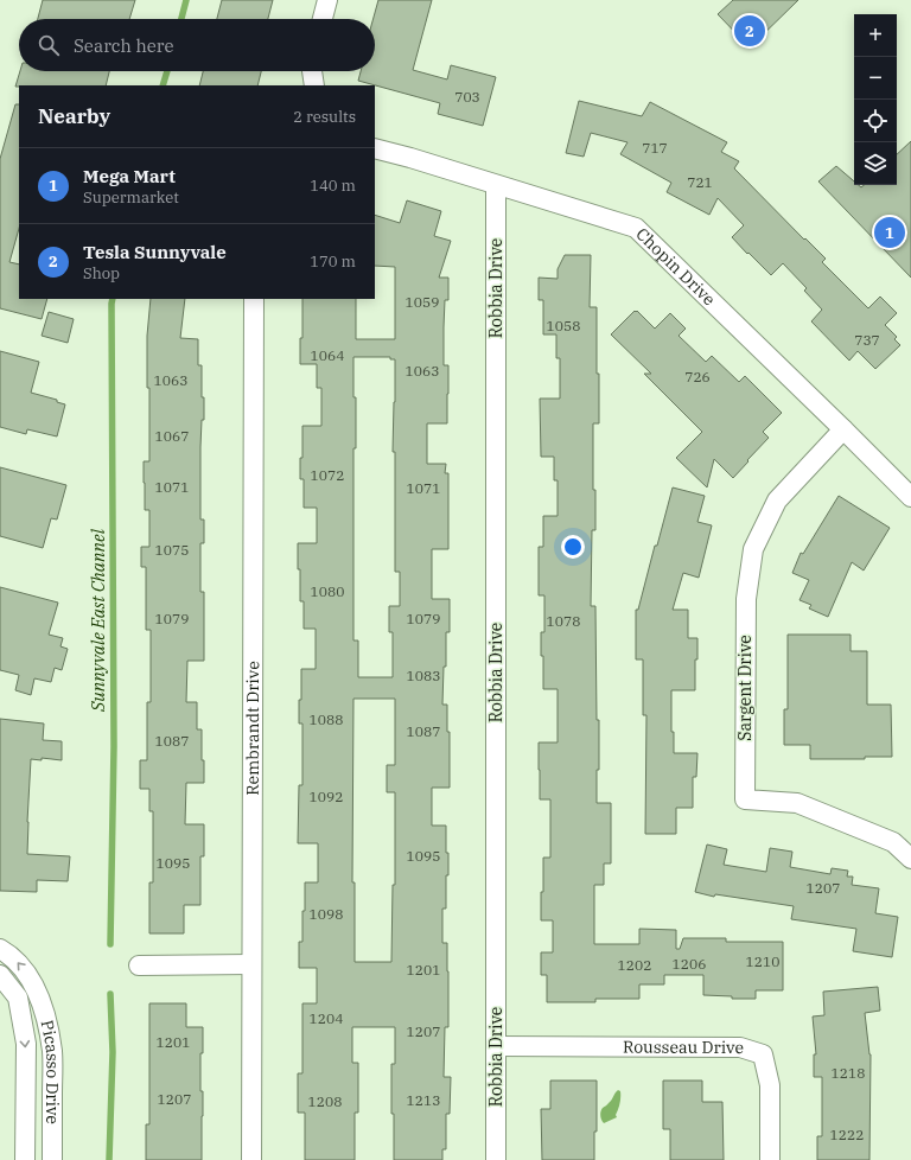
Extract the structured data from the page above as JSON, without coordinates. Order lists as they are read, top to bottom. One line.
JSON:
{"streets":{"street":["Chopin Drive","Robbia Drive","Sargent Drive","Rembrandt Drive","Rousseau Drive","Picasso Drive"]},"crossings":[["Chopin Drive","Robbia Drive"],["Chopin Drive","Sargent Drive"],["Robbia Drive","Rousseau Drive"]],"water":["Sunnyvale East Channel"],"house_numbers":["703","717","721","1059","1058","737","1064","1063","726","1063","1067","1072","1071","1071","1075","1080","1079","1079","1078","1083","1088","1087","1087","1092","1095","1095","1207","1098","1210","1206","1202","1201","1204","1207","1201","1218","1207","1213","1208","1222"],"page":{"pins":["2","1"],"map_buttons":["+","−"],"search":"Search here","heading":["Nearby","2 results"],"list":[{"mark":"1","name":"Mega Mart","note":"Supermarket","value":"140 m"},{"mark":"2","name":"Tesla Sunnyvale","note":"Shop","value":"170 m"}]}}
